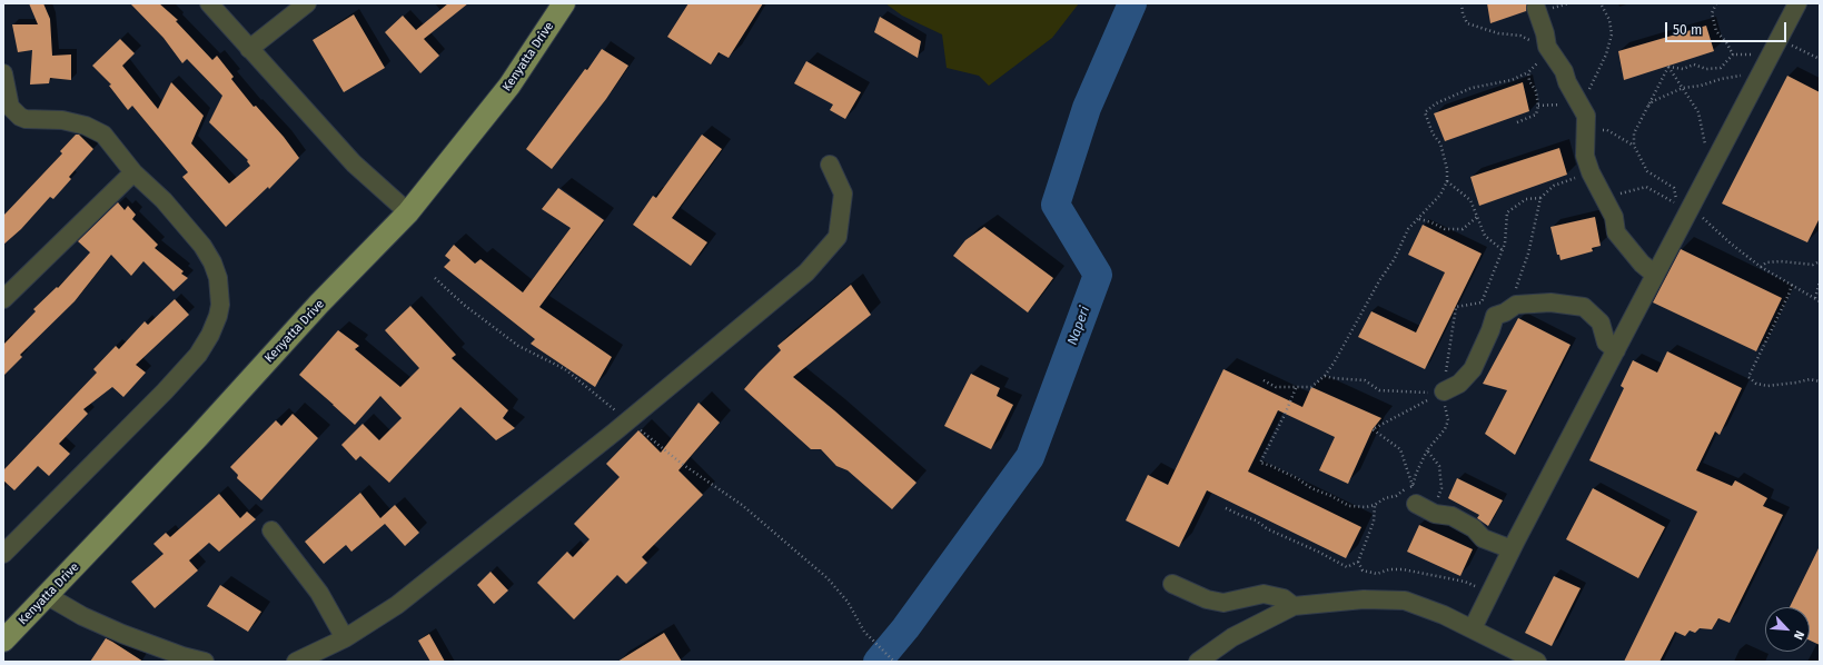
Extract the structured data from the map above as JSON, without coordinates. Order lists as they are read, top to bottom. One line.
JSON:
{"streets":{"main road":["Kenyatta Drive"]},"water":["Naperi"],"scale_bar":"50 m","north":"bottom right"}
